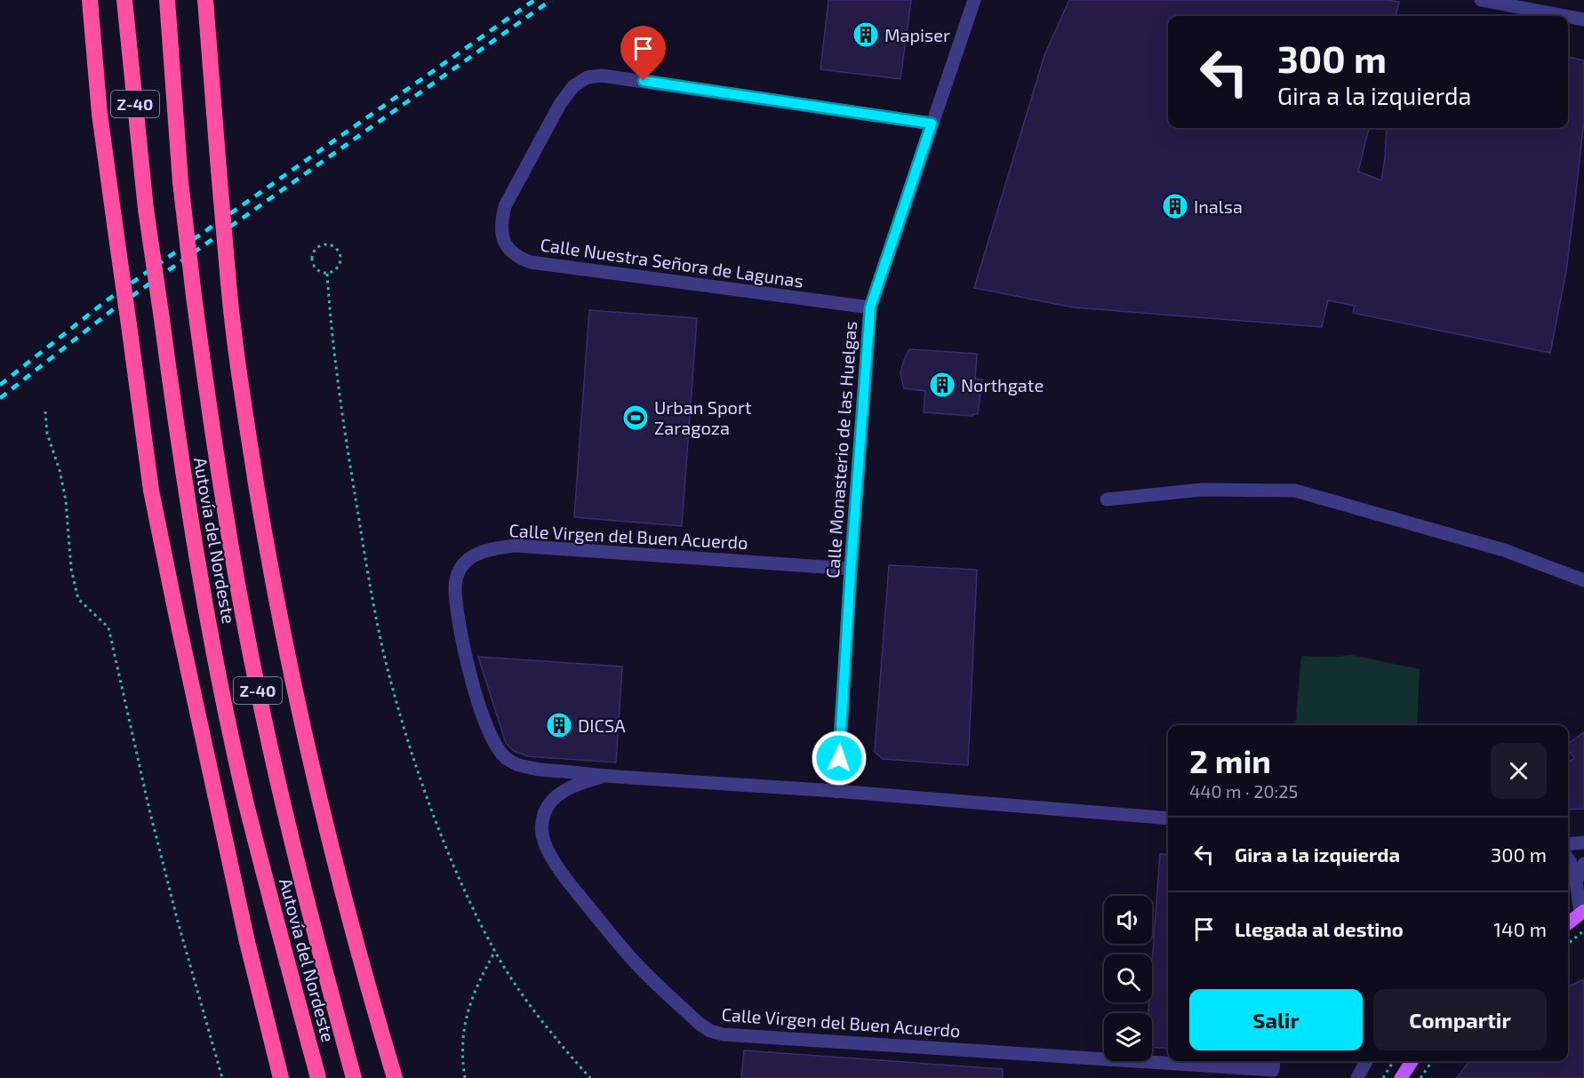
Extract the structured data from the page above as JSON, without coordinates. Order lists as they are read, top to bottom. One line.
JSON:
{"streets":{"highway":["Z-40","Autovía del Nordeste"],"street":["Calle Nuestra Señora de Lagunas","Calle Monasterio de las Huelgas","Calle Virgen del Buen Acuerdo"]},"crossings":[["Calle Nuestra Señora de Lagunas","Calle Monasterio de las Huelgas"],["Calle Monasterio de las Huelgas","Calle Virgen del Buen Acuerdo"]],"places":{"building":["Mapiser","Inalsa","Northgate","DICSA"],"sports":["Urban Sport Zaragoza"]},"page":{"turn":["300 m","Gira a la izquierda"],"heading":["2 min","440 m · 20:25"],"list":[{"name":"Gira a la izquierda","value":"300 m"},{"name":"Llegada al destino","value":"140 m"}],"buttons":["Salir","Compartir"]}}
